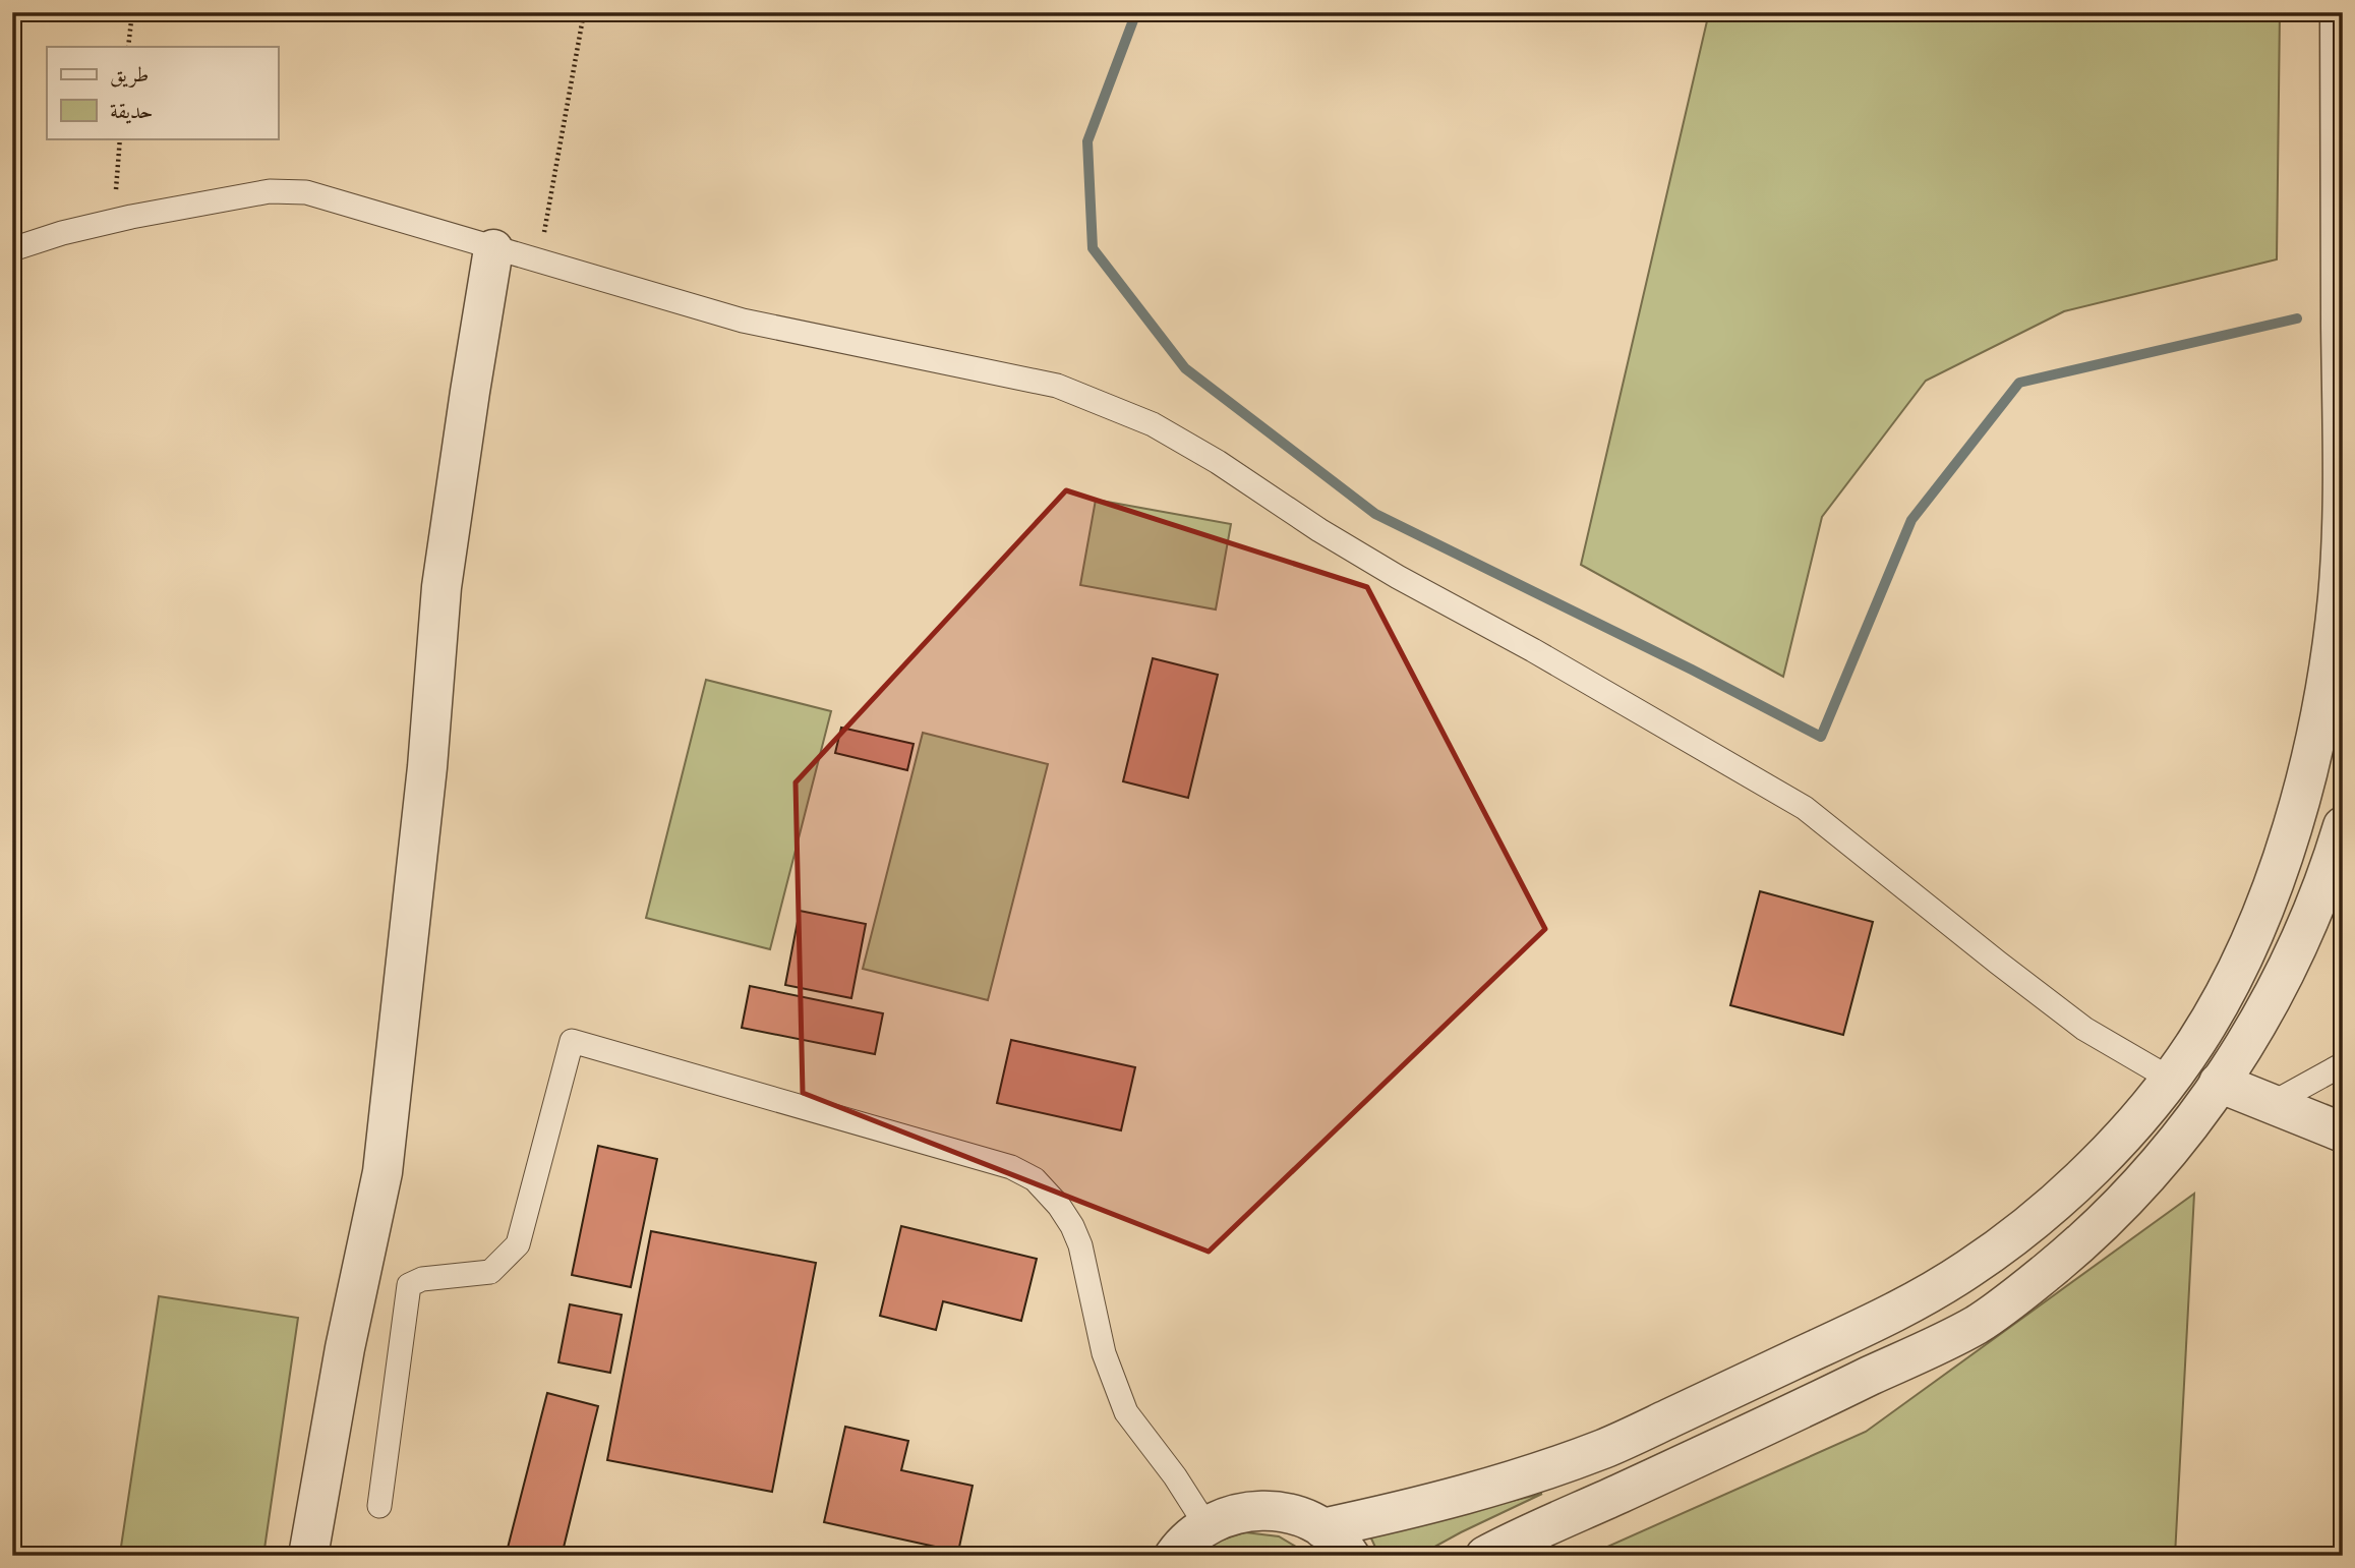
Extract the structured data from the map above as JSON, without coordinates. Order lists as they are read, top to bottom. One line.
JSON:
{"legend":["طريق","حديقة"]}
